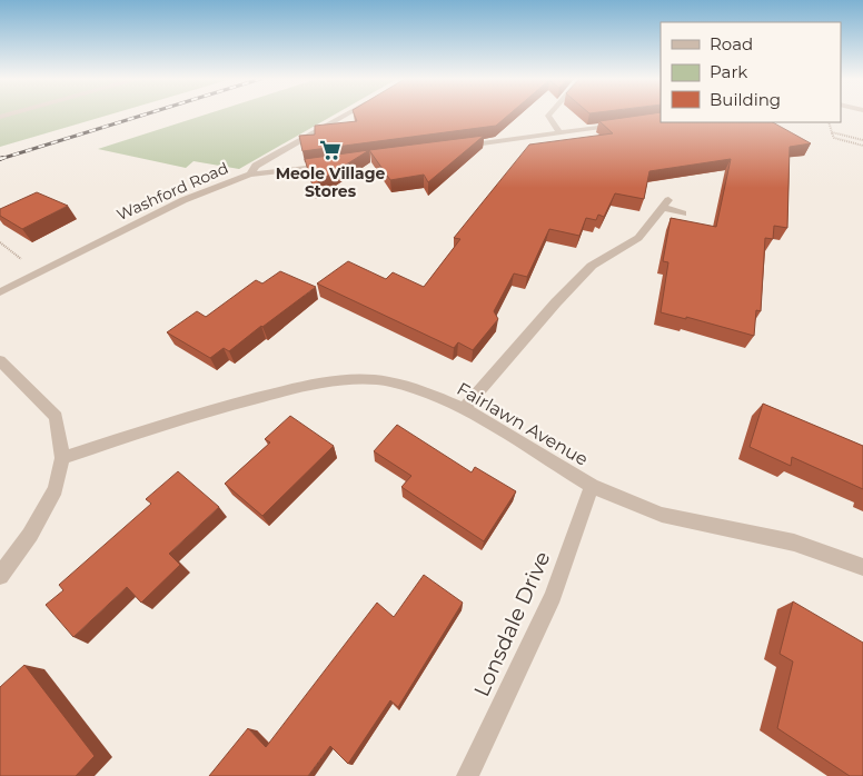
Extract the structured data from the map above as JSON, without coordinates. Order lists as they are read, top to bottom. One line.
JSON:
{"streets":{"street":["Washford Road","Fairlawn Avenue","Lonsdale Drive"]},"crossings":[["Fairlawn Avenue","Lonsdale Drive"]],"places":{"supermarket":["Meole Village Stores"]},"legend":["Road","Park","Building"]}
